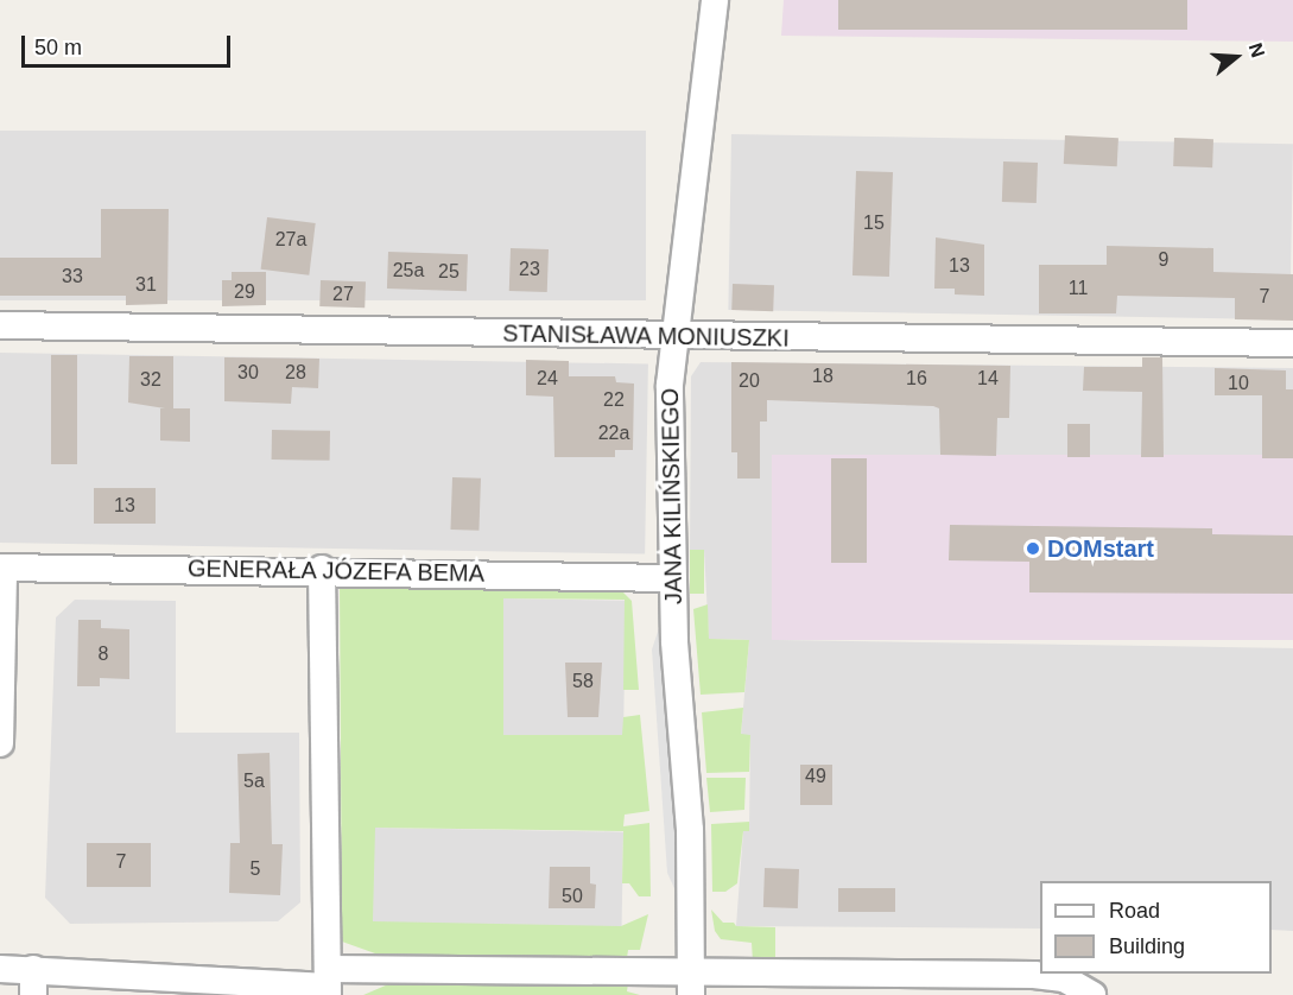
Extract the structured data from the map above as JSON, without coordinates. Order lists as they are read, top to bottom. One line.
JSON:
{"streets":{"street":["STANISŁAWA MONIUSZKI","JANA KILIŃSKIEGO","GENERAŁA JÓZEFA BEMA"]},"crossings":[["STANISŁAWA MONIUSZKI","JANA KILIŃSKIEGO"],["JANA KILIŃSKIEGO","GENERAŁA JÓZEFA BEMA"]],"places":["DOMstart"],"house_numbers":["15","27a","9","13","23","25a","25","33","31","11","29","27","7","30","28","18","24","16","14","32","20","10","22","22a","13","8","58","49","5a","7","5","50"],"legend":["Road","Building"],"scale_bar":"50 m","north":"right"}
